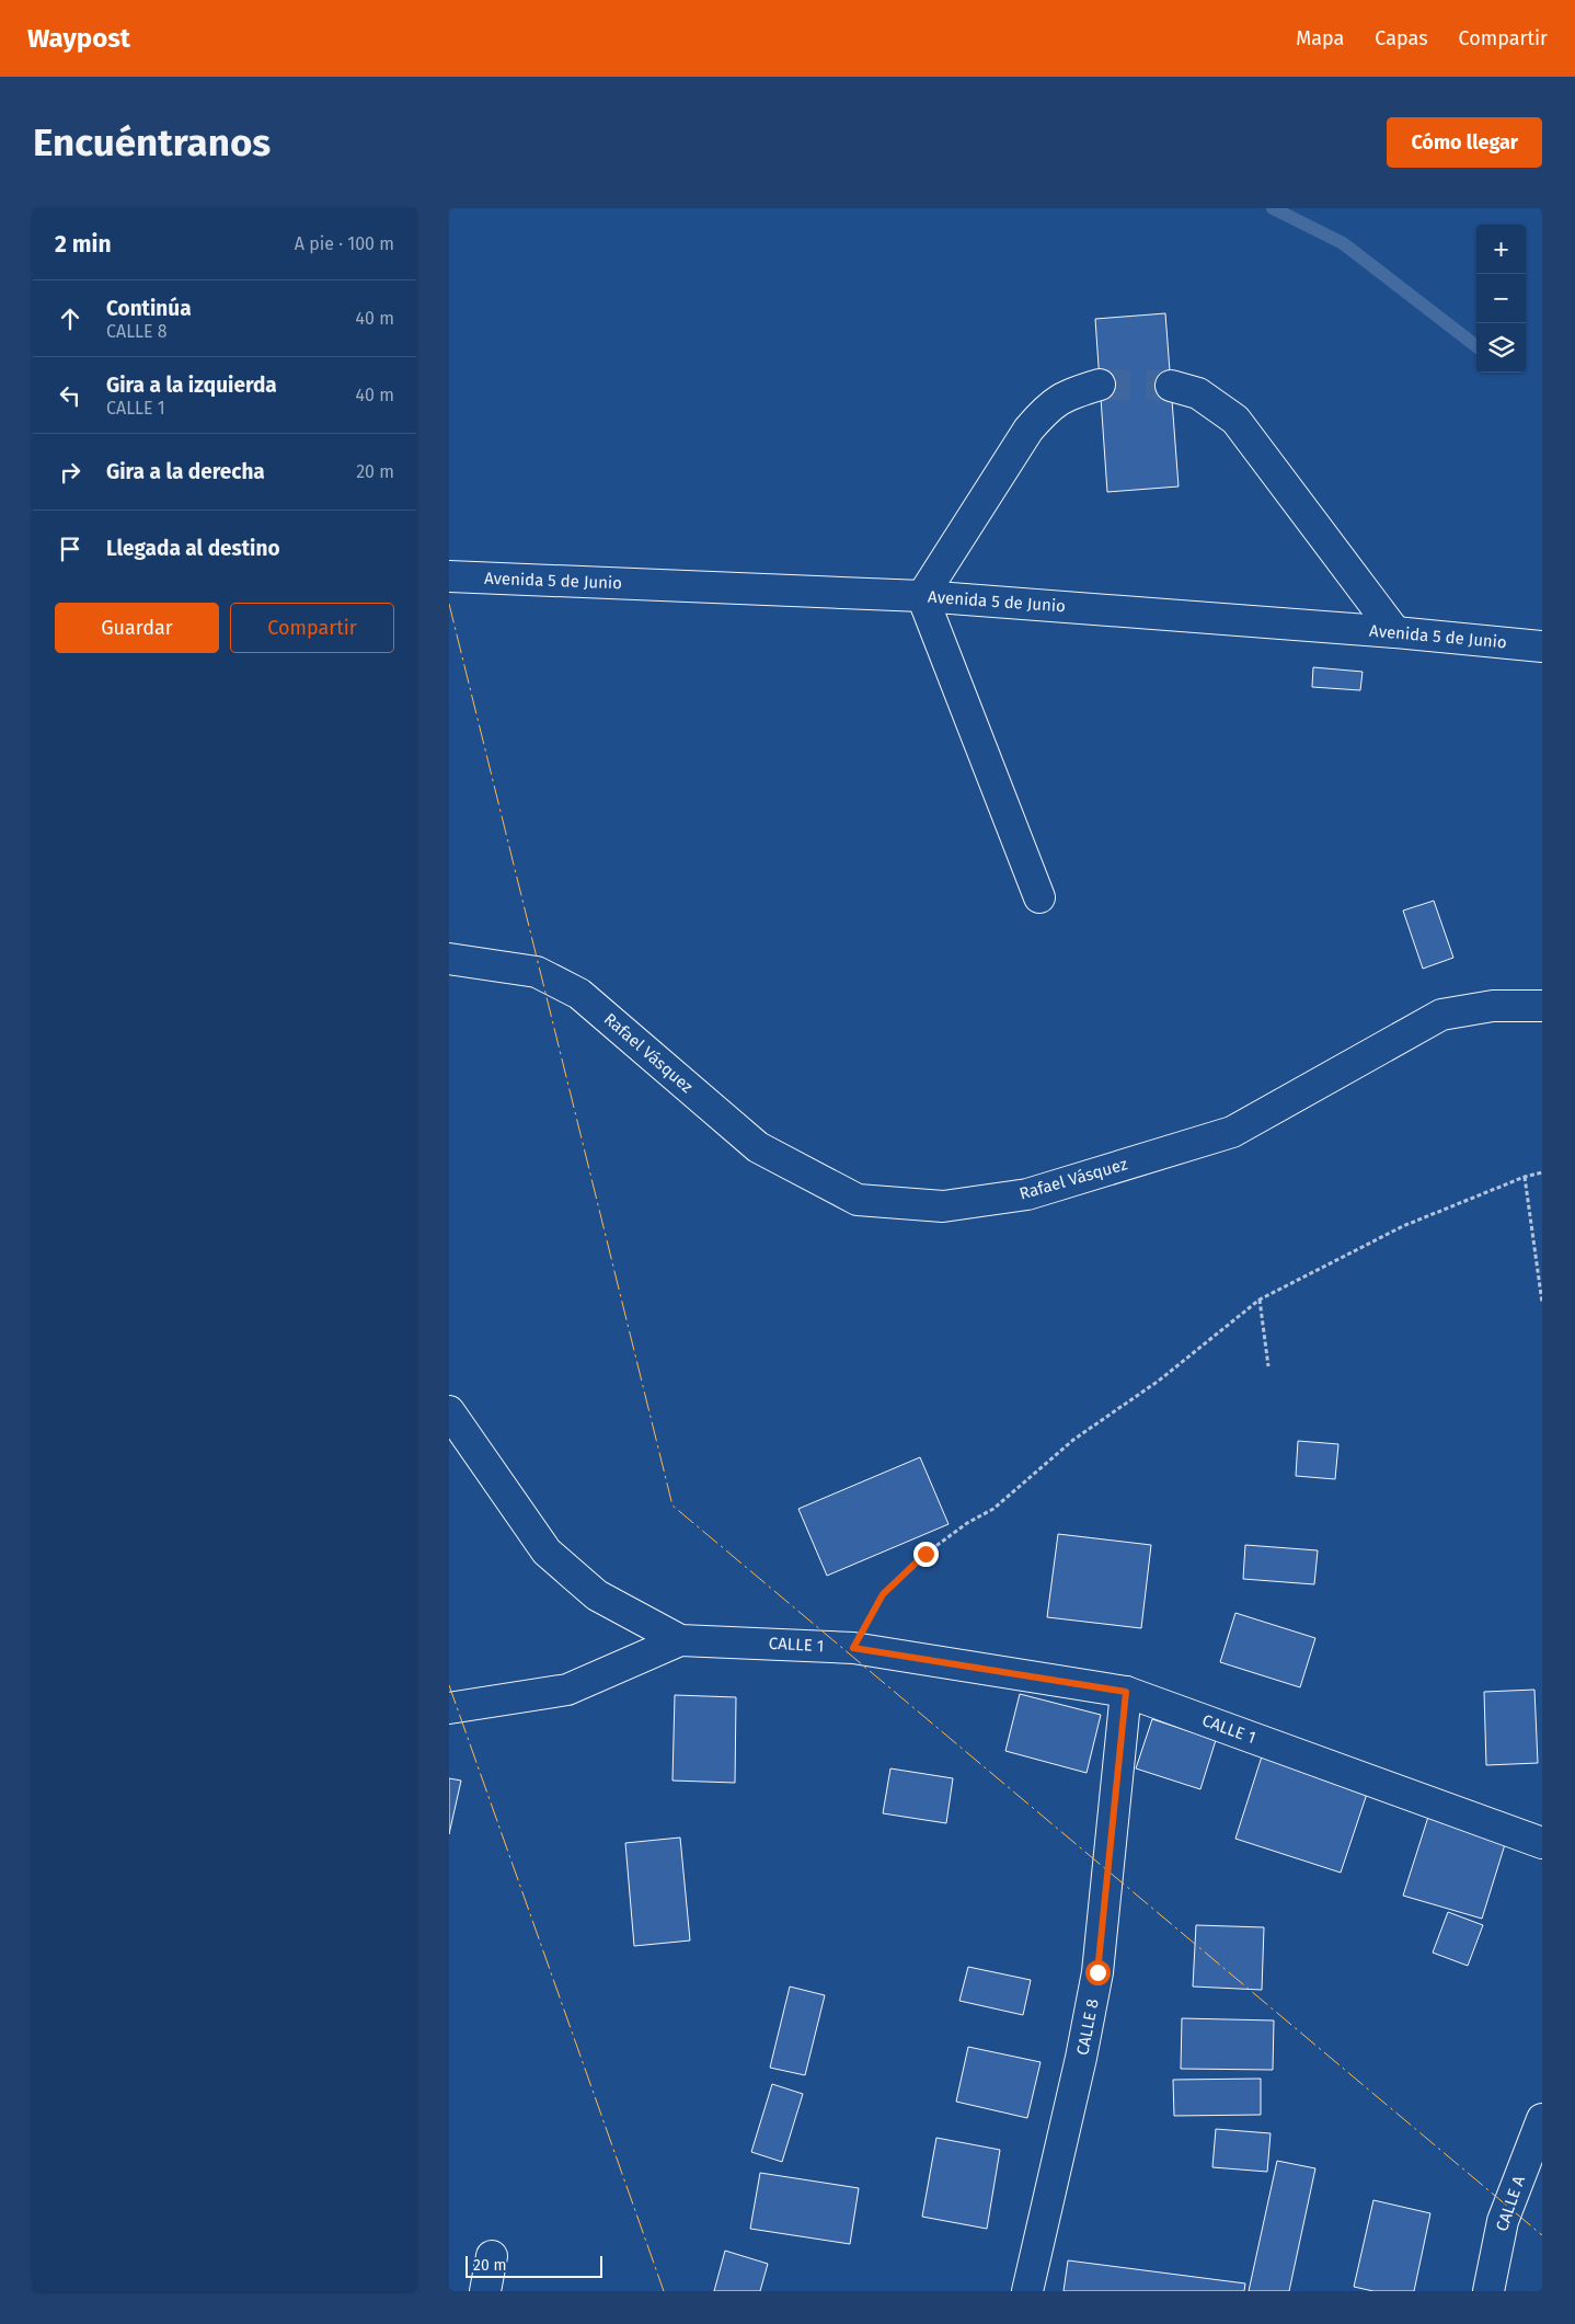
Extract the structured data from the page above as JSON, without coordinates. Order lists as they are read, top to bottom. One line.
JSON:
{"streets":{"street":["Avenida 5 de Junio","Rafael Vásquez","CALLE 1","CALLE 8","CALLE A"]},"crossings":[["CALLE 1","CALLE 8"]],"scale_bar":"20 m","page":{"header":"Waypost","nav":["Mapa","Capas","Compartir"],"buttons":["Cómo llegar",["Guardar","Compartir"]],"title":"Encuéntranos","heading":["2 min","A pie · 100 m"],"map_buttons":["+","−"],"list":[["Continúa","CALLE 8","40 m"],["Gira a la izquierda","CALLE 1","40 m"],["Gira a la derecha","20 m"],"Llegada al destino"],"scale":"20 m"}}
